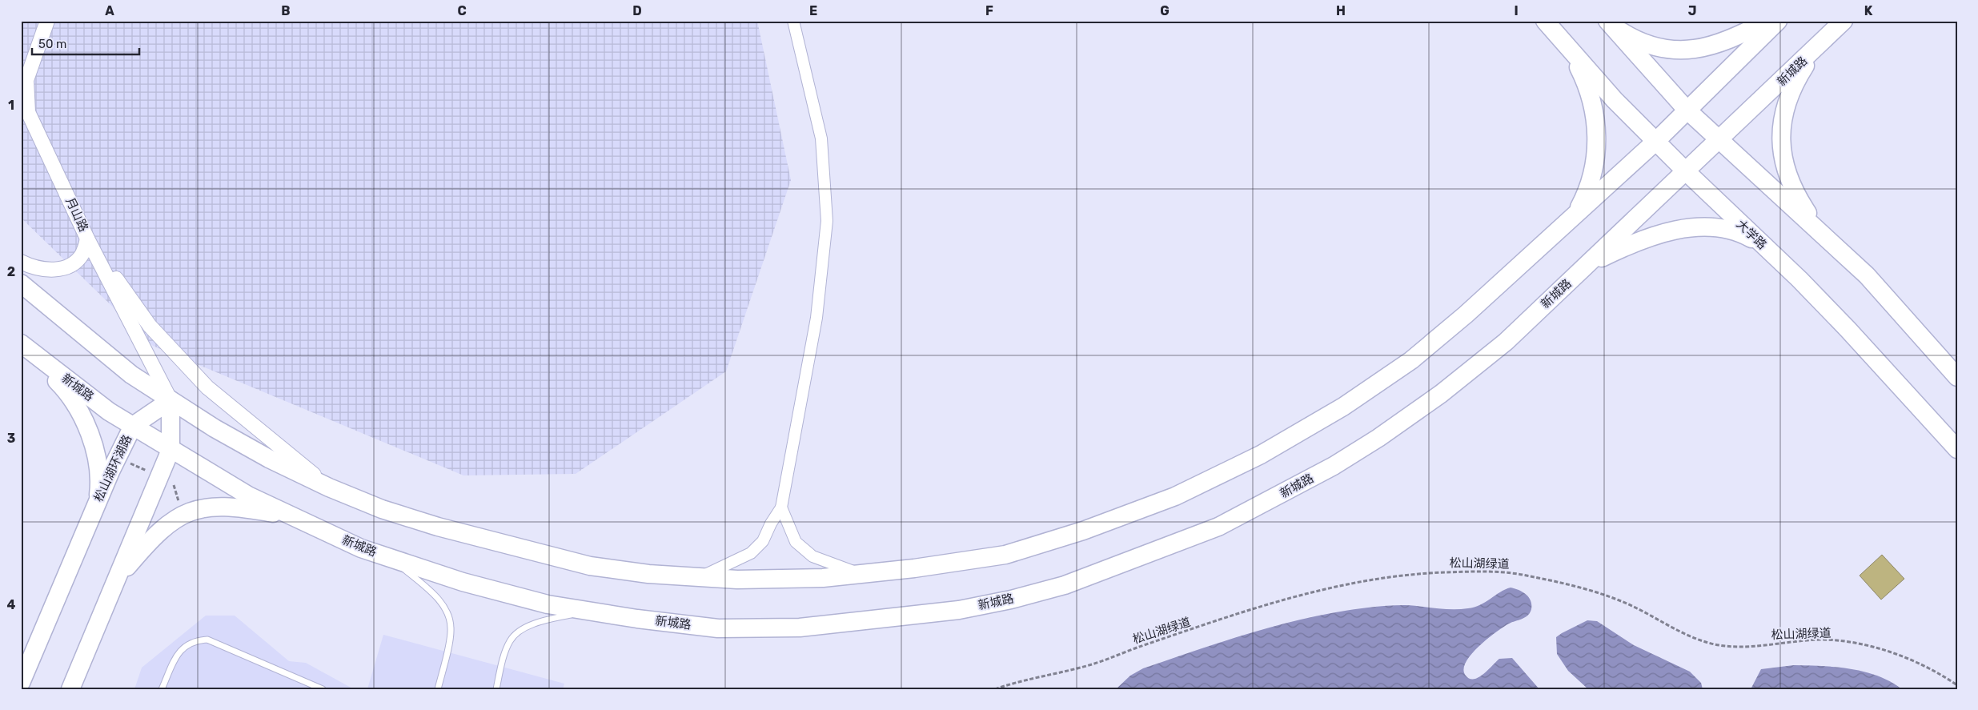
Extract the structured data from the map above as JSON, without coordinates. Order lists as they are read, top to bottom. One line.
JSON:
{"streets":{"main road":["新城路","大学路","松山湖环湖路"],"street":["月山路"],"path":["松山湖绿道"]},"crossings":[["新城路","大学路"],["新城路","松山湖环湖路"],["月山路","松山湖环湖路"]],"scale_bar":"50 m","grid":{"columns":["A","B","C","D","E","F","G","H","I","J","K"],"rows":["1","2","3","4"]}}
